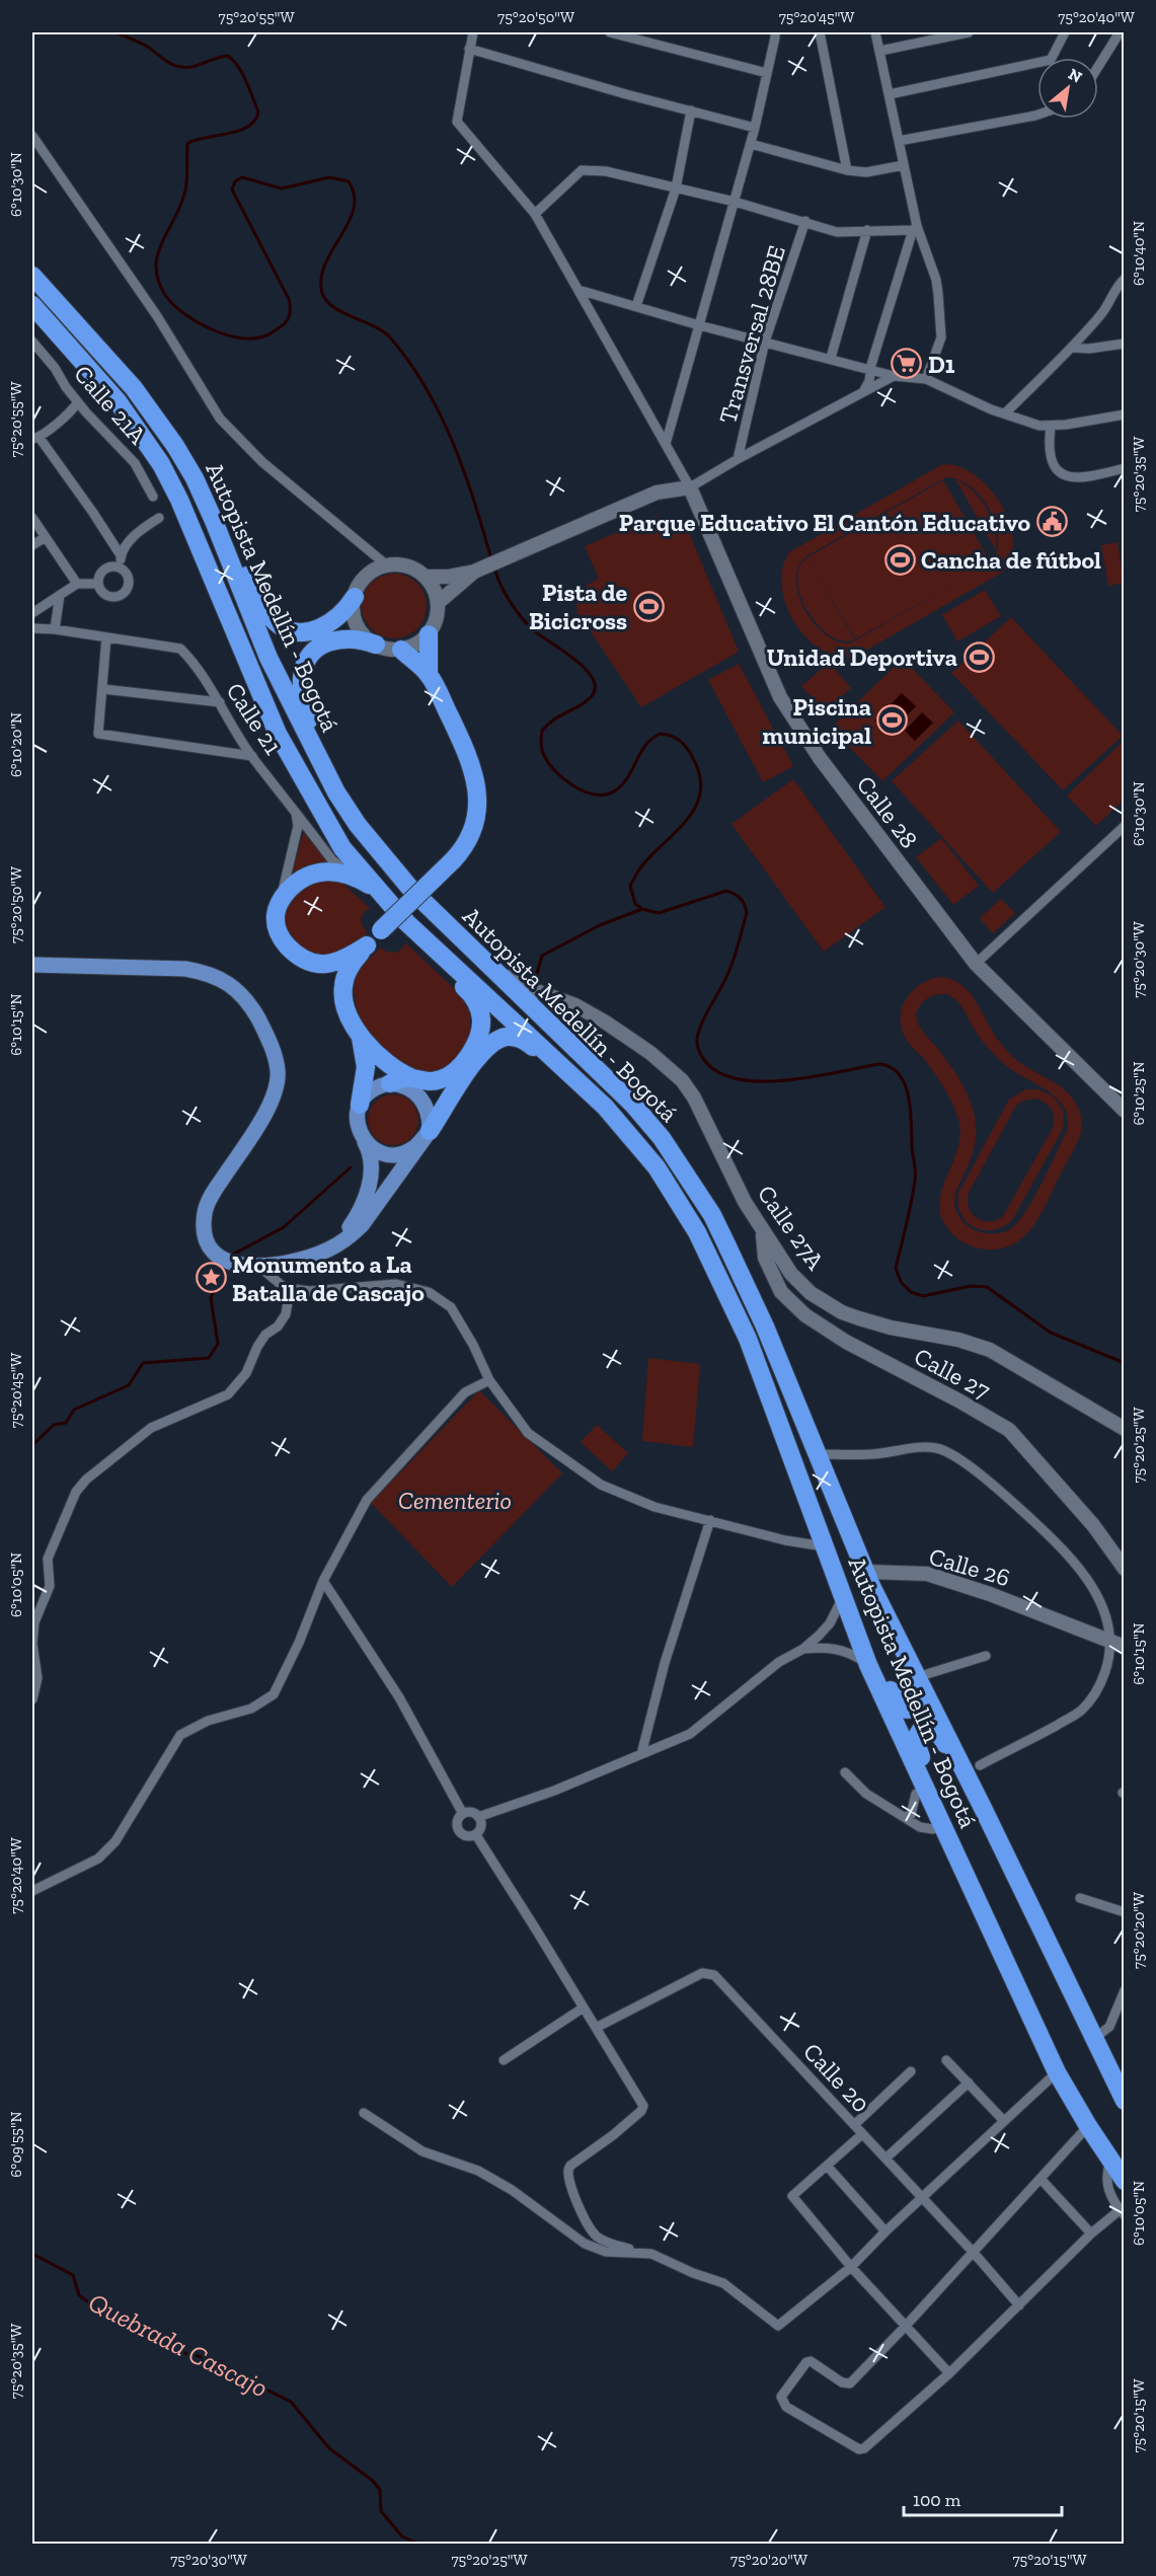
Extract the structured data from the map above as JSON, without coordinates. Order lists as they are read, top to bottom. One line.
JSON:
{"streets":{"highway":["Autopista Medellín - Bogotá"],"main road":["Calle 28","Calle 27A","Calle 27","Calle 26"],"street":["Transversal 28BE","Calle 21A","Calle 21","Calle 20"]},"crossings":[["Autopista Medellín - Bogotá","Calle 27A"],["Autopista Medellín - Bogotá","Calle 26"],["Calle 27A","Calle 27"]],"water":["Quebrada Cascajo"],"parks":["Cementerio"],"places":{"supermarket":["D1"],"public building":["Parque Educativo El Cantón Educativo"],"sports":["Cancha de fútbol","Pista de Bicicross","Unidad Deportiva","Piscina municipal"],"place":["Monumento a La Batalla de Cascajo"]},"scale_bar":"100 m","north":"top right","coordinates":["75°20'55\"W","75°20'50\"W","75°20'45\"W","75°20'40\"W","6°10'30\"N","6°10'40\"N","75°20'35\"W","6°10'20\"N","75°20'30\"W","6°10'15\"N","6°10'25\"N","75°20'25\"W","6°10'05\"N","75°20'20\"W","6°09'55\"N","75°20'15\"W"]}
